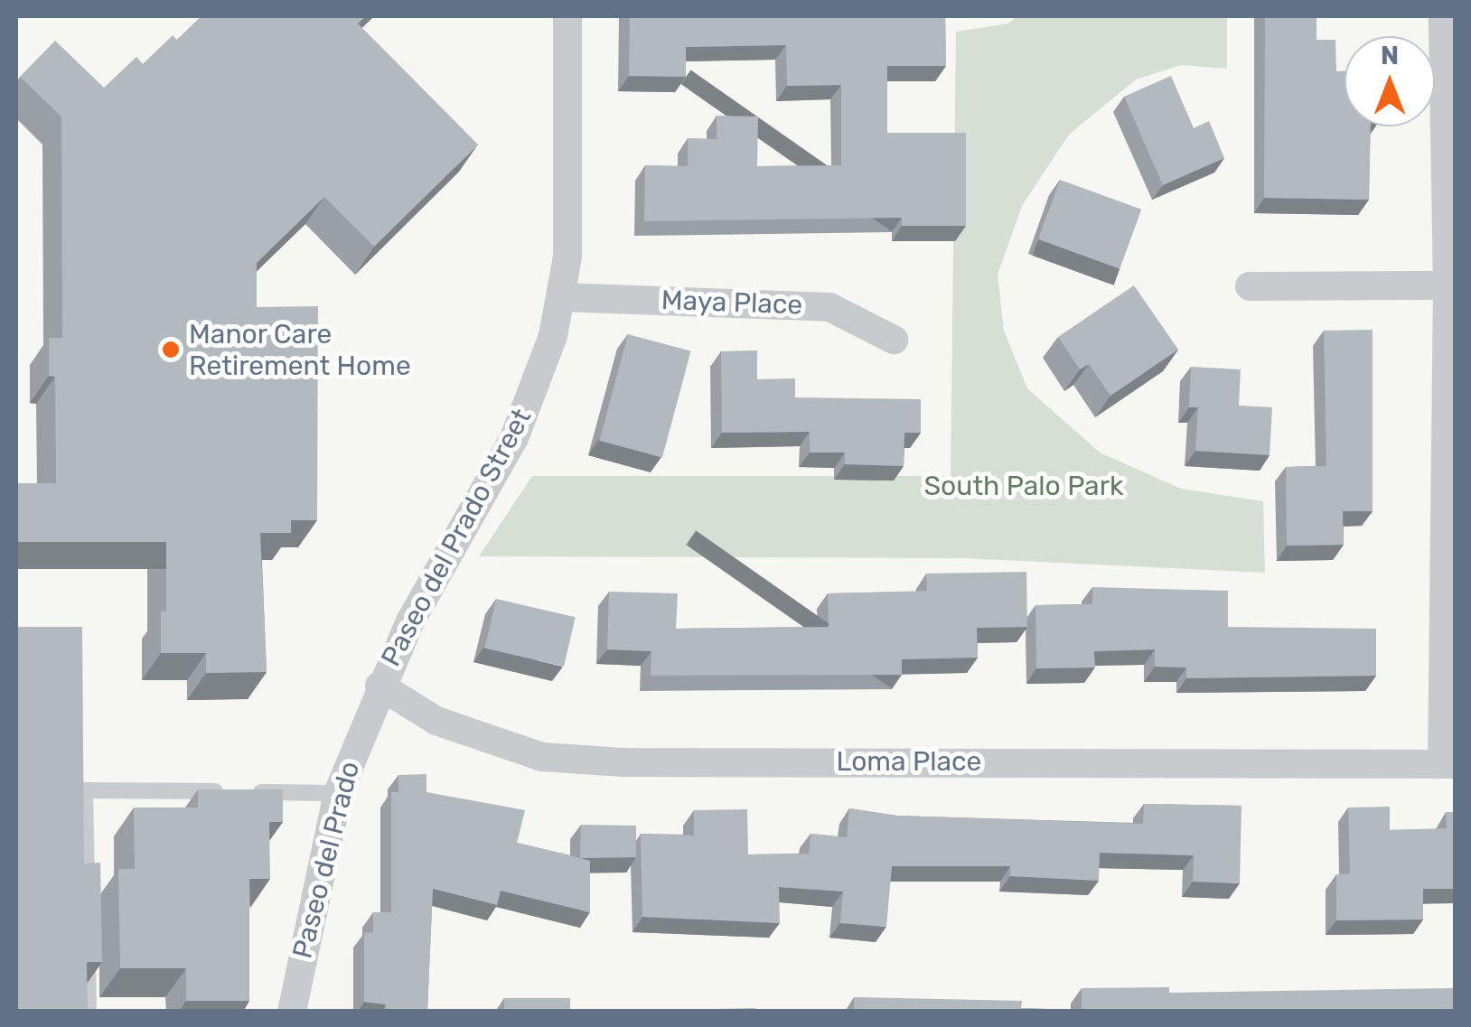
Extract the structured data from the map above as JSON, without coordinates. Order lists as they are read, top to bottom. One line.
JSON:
{"streets":{"street":["Maya Place","Paseo del Prado Street","Loma Place","Paseo del Prado"]},"crossings":[["Maya Place","Paseo del Prado Street"],["Paseo del Prado Street","Loma Place"],["Paseo del Prado Street","Paseo del Prado"],["Loma Place","Paseo del Prado"]],"parks":["South Palo Park"],"places":["Manor Care Retirement Home"],"north":"top"}
